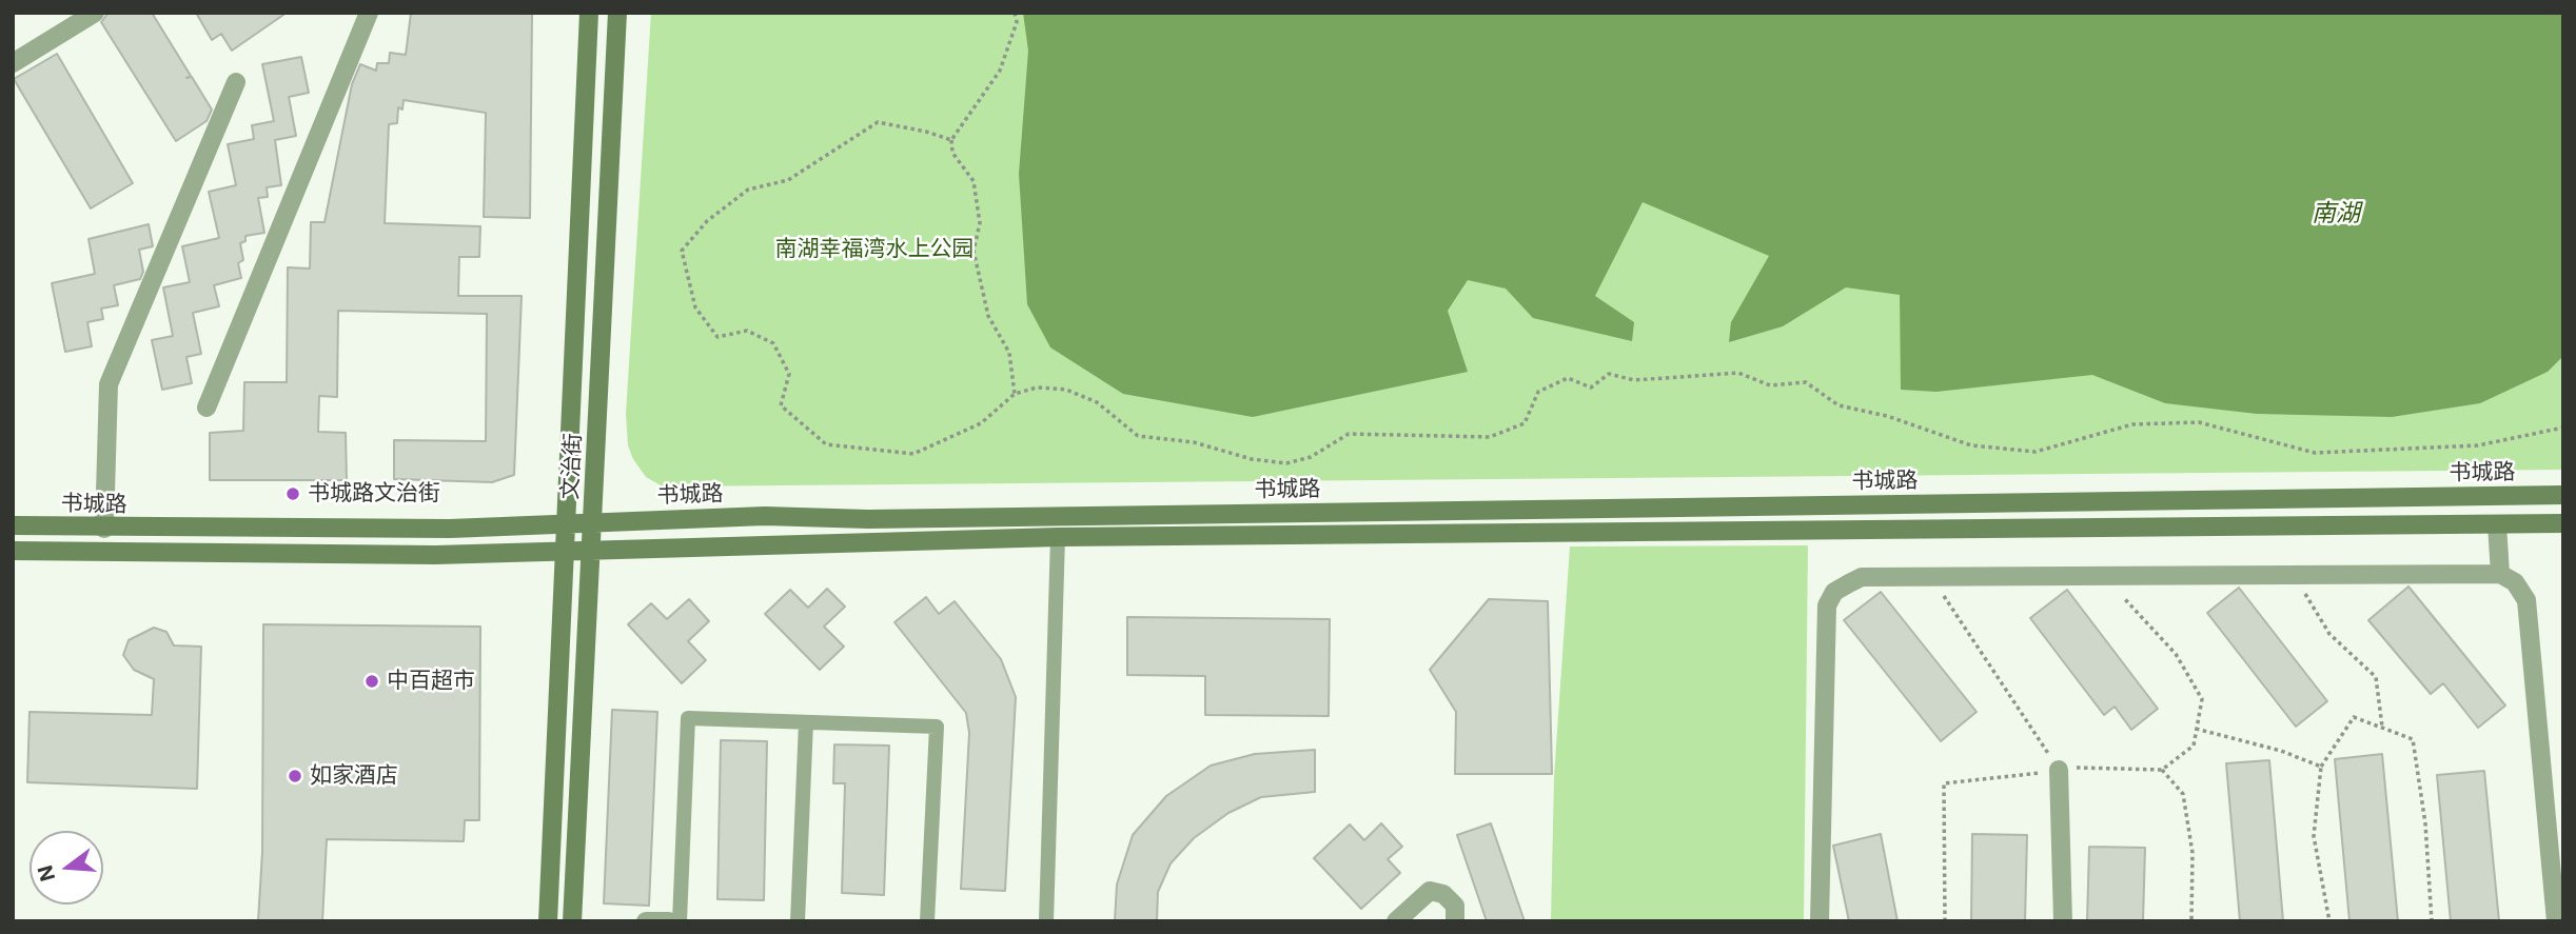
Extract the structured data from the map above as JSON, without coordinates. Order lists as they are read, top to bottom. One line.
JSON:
{"streets":{"main road":["文治街","书城路"]},"crossings":[["文治街","书城路"]],"water":["南湖"],"parks":["南湖幸福湾水上公园"],"places":["书城路文治街","中百超市","如家酒店"],"north":"left"}
